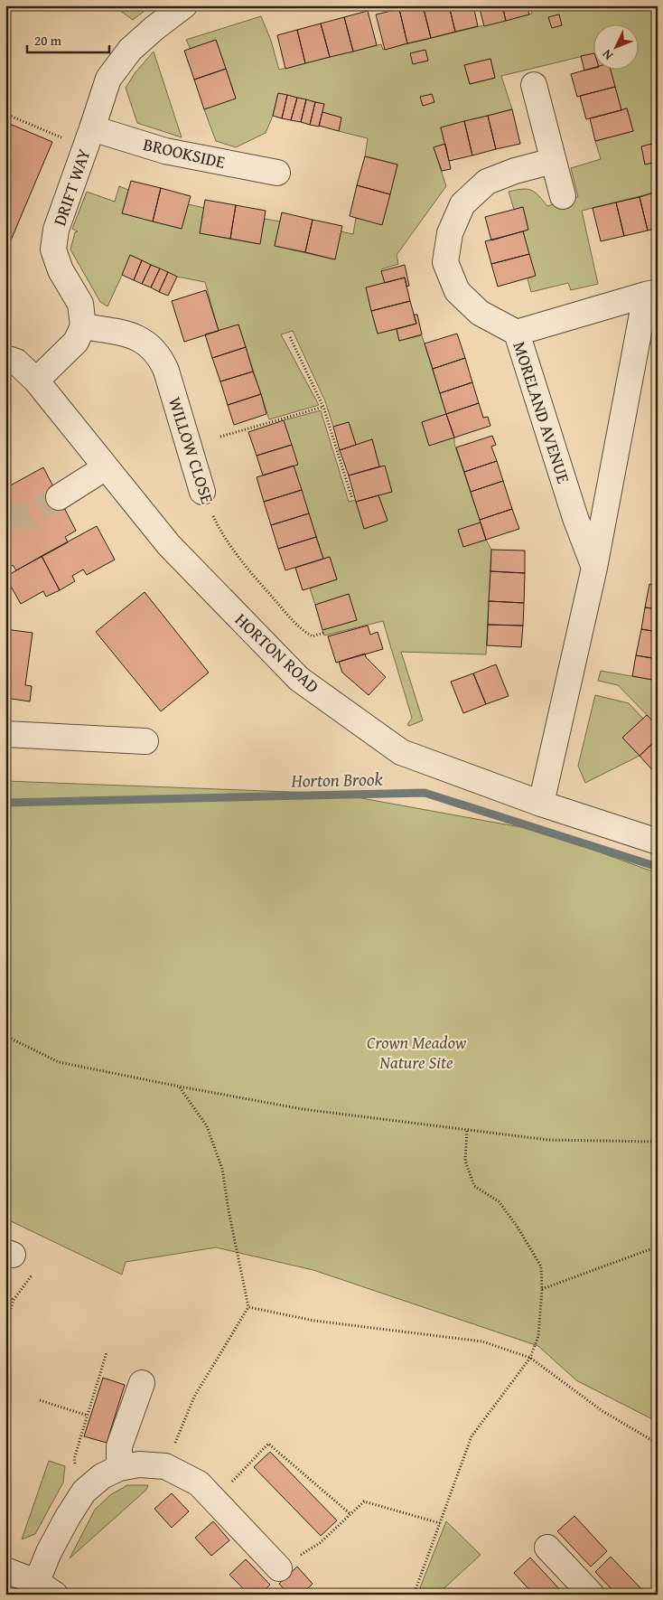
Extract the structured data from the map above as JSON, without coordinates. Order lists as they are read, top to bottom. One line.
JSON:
{"streets":{"street":["BROOKSIDE","DRIFT WAY","MORELAND AVENUE","WILLOW CLOSE","HORTON ROAD"]},"crossings":[["BROOKSIDE","DRIFT WAY"],["DRIFT WAY","WILLOW CLOSE"],["MORELAND AVENUE","HORTON ROAD"]],"water":["Horton Brook"],"parks":["Crown Meadow Nature Site"],"scale_bar":"20 m","north":"bottom left"}
